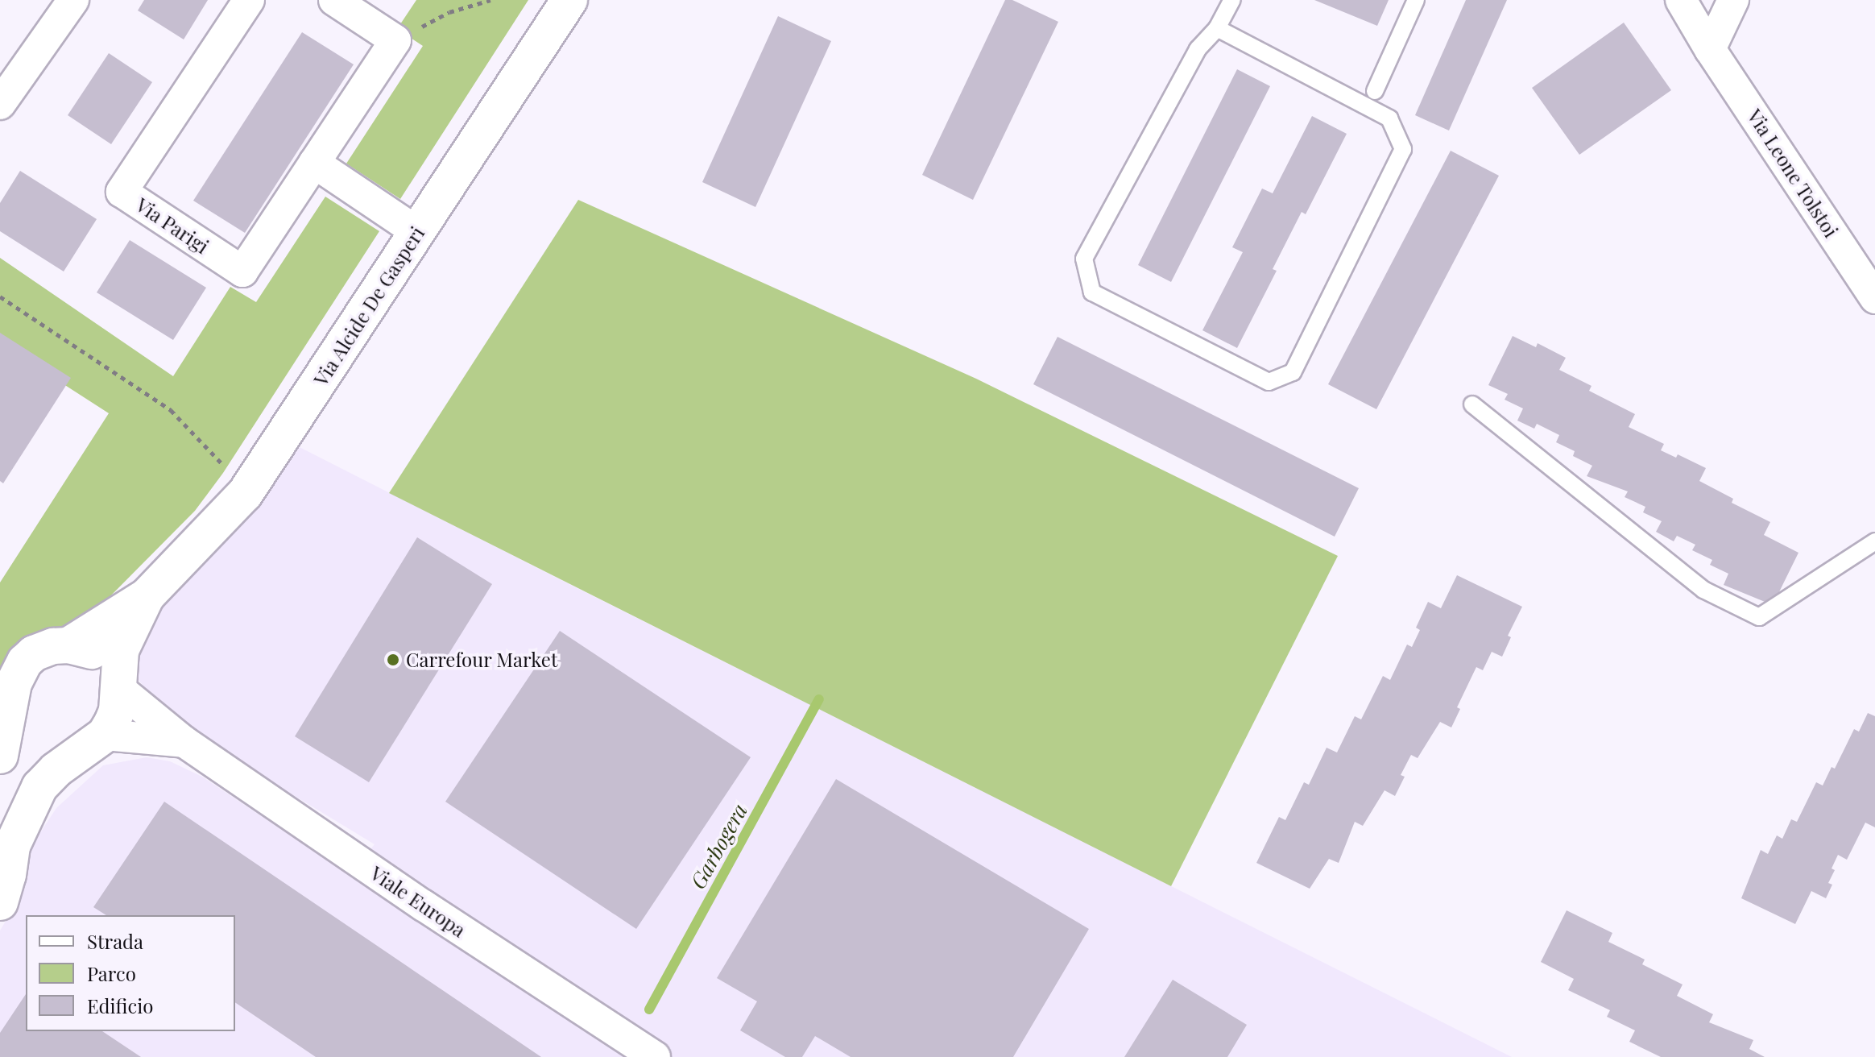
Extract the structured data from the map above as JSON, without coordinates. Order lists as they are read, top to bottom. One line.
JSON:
{"streets":{"street":["Via Leone Tolstoi","Via Parigi","Via Alcide De Gasperi","Viale Europa"]},"crossings":[["Via Alcide De Gasperi","Viale Europa"]],"water":["Garbogera"],"places":["Carrefour Market"],"legend":["Strada","Parco","Edificio"]}
